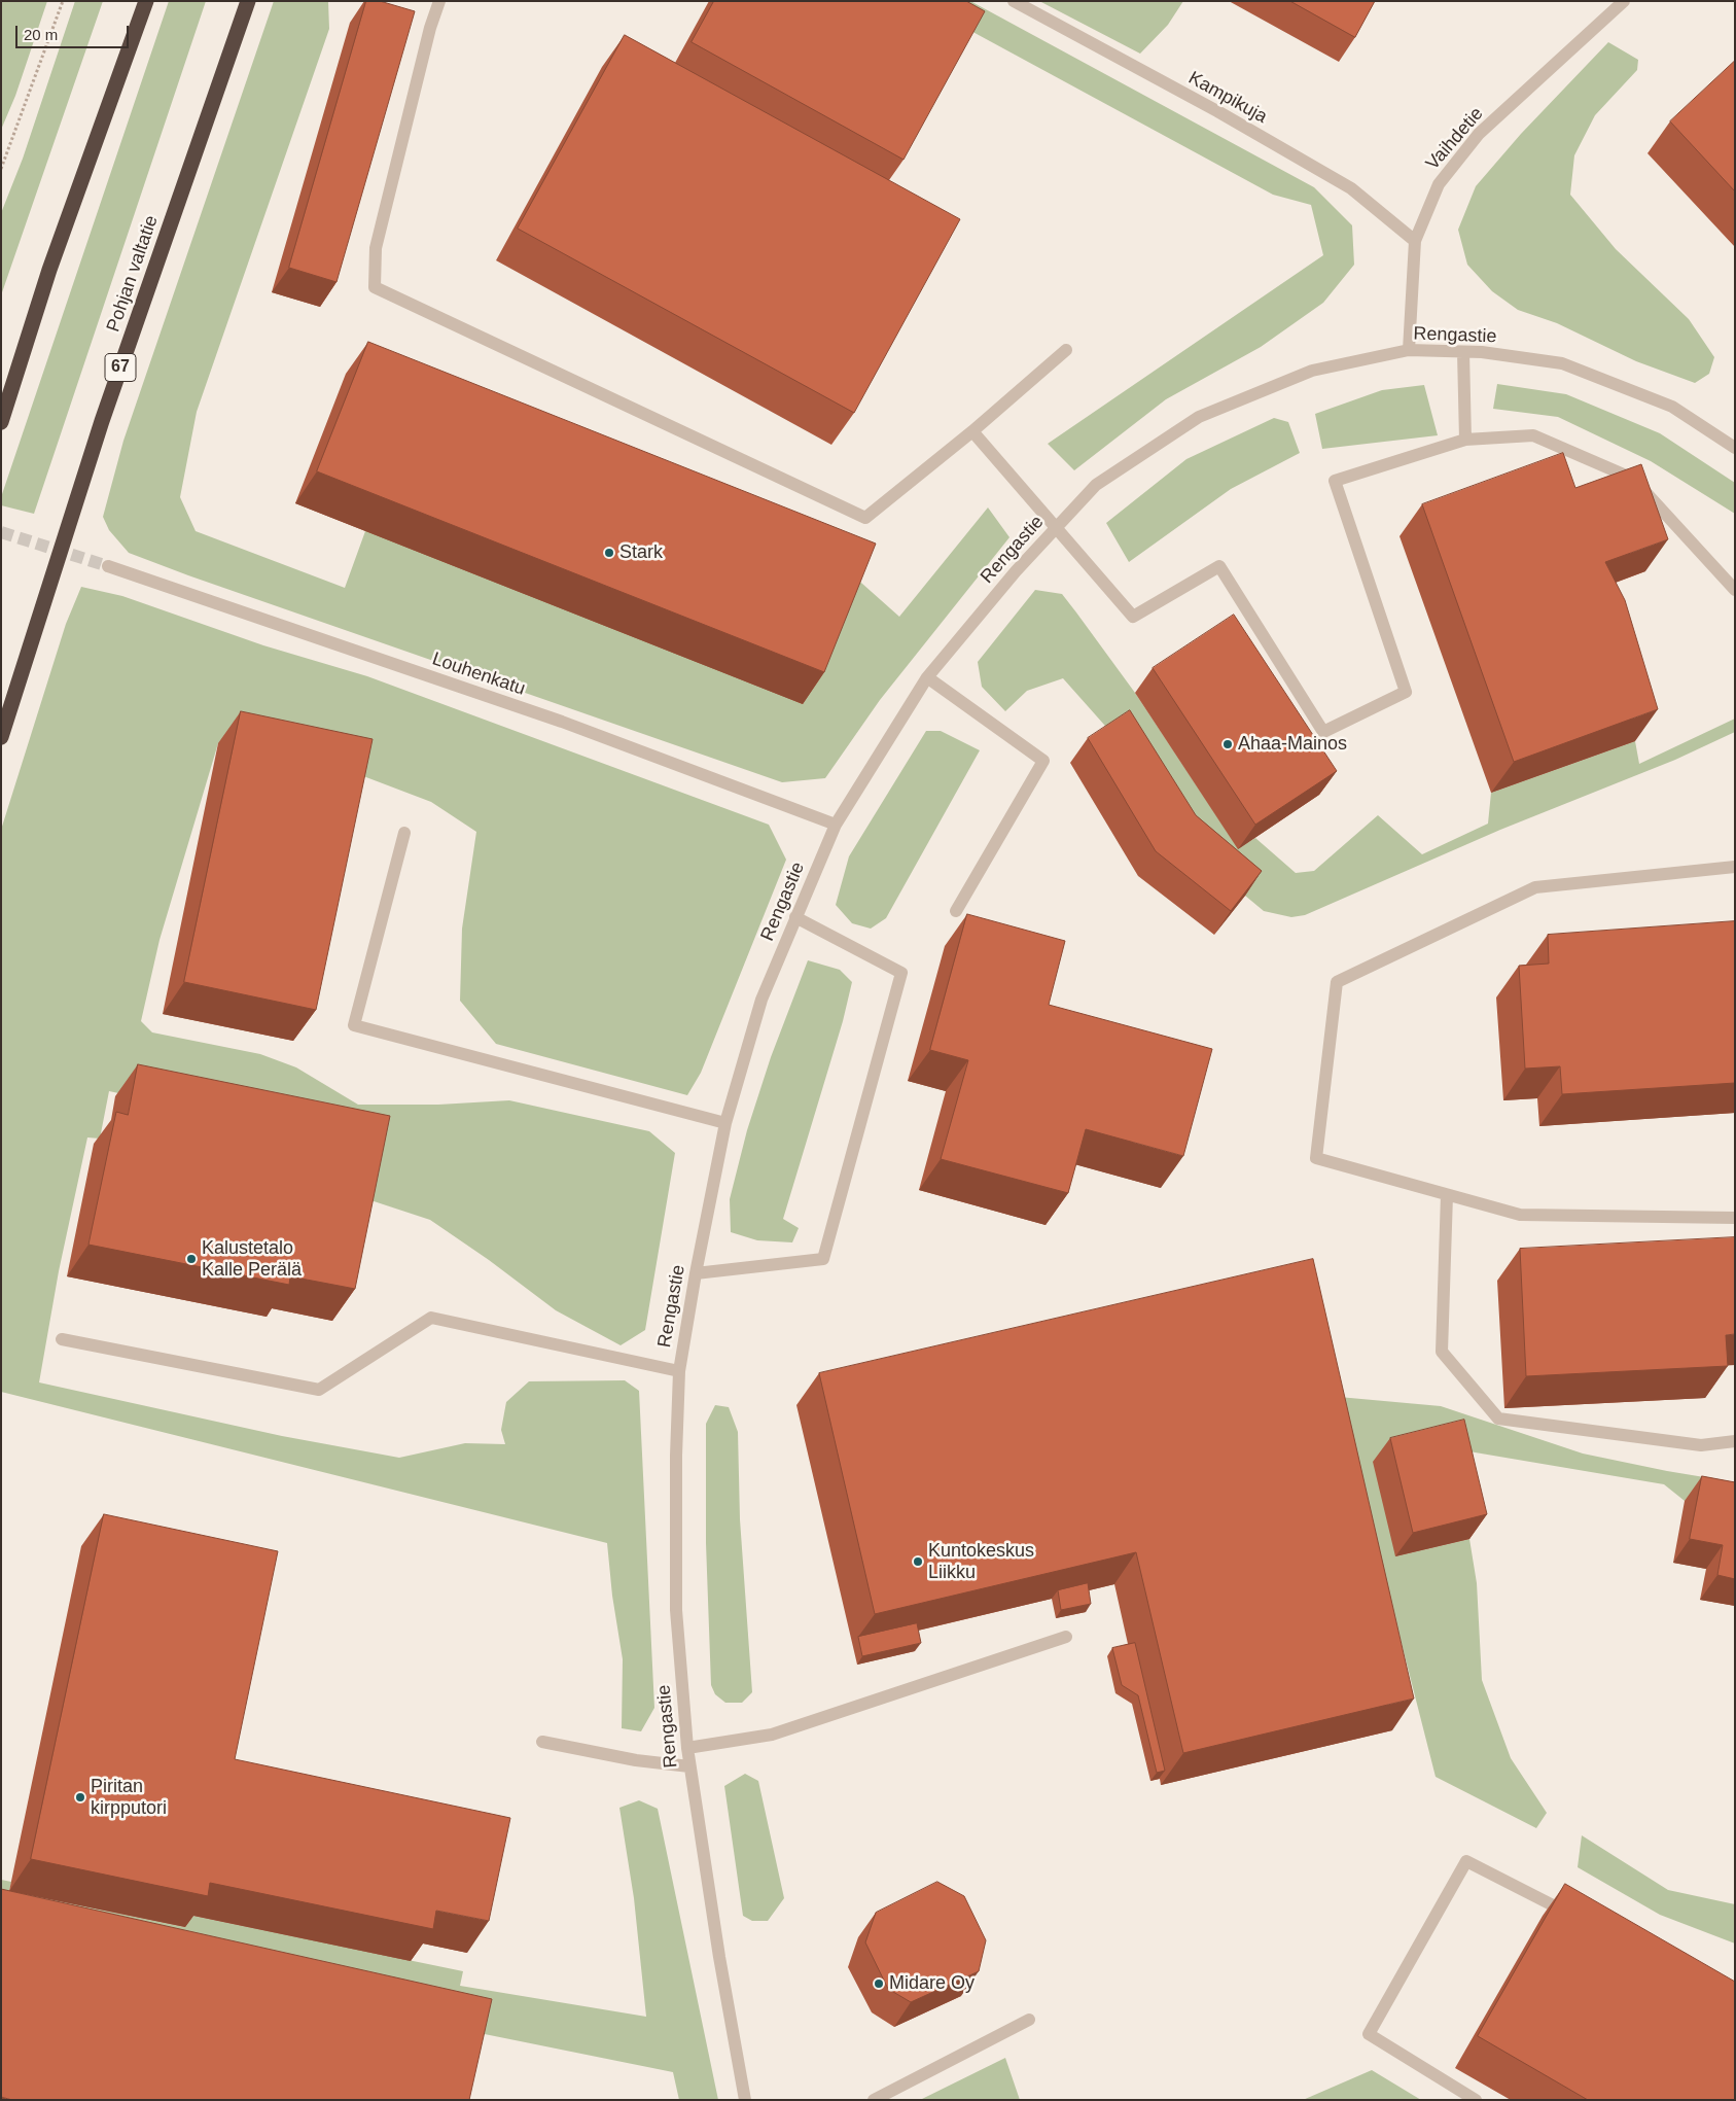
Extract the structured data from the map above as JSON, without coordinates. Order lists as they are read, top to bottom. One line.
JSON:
{"streets":{"highway":["Pohjan valtatie","67"],"street":["Kampikuja","Vaihdetie","Rengastie","Louhenkatu"]},"crossings":[["Kampikuja","Vaihdetie"],["Vaihdetie","Rengastie"],["Rengastie","Louhenkatu"]],"places":["Stark","Ahaa-Mainos","Kalustetalo Kalle Perälä","Kuntokeskus Liikku","Piritan kirpputori","Midare Oy"],"scale_bar":"20 m"}
